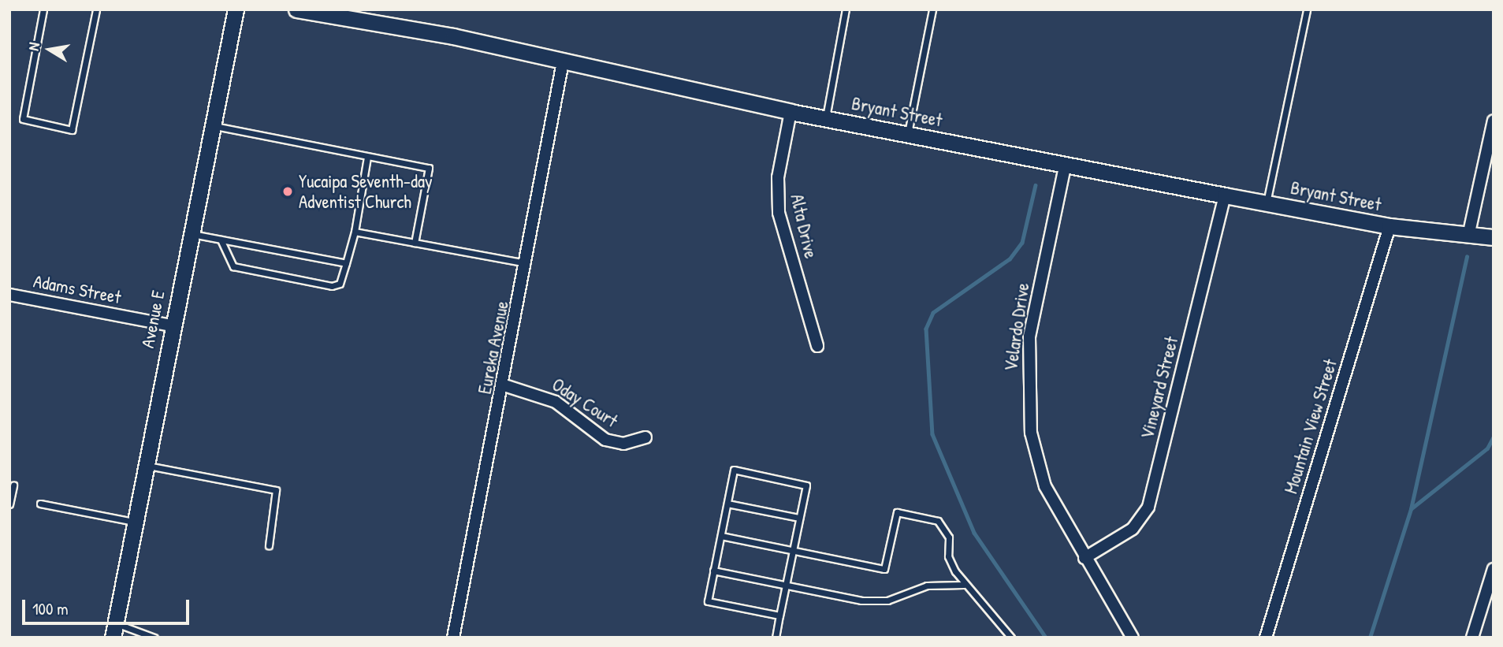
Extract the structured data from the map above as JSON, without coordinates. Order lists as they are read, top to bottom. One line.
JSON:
{"streets":{"street":["Bryant Street","Alta Drive","Adams Street","Avenue E","Velardo Drive","Eureka Avenue","Vineyard Street","Oday Court","Mountain View Street"]},"crossings":[["Bryant Street","Alta Drive"],["Bryant Street","Velardo Drive"],["Bryant Street","Eureka Avenue"],["Bryant Street","Vineyard Street"],["Bryant Street","Mountain View Street"],["Adams Street","Avenue E"],["Velardo Drive","Vineyard Street"],["Eureka Avenue","Oday Court"]],"places":["Yucaipa Seventh-day Adventist Church"],"scale_bar":"100 m","north":"left"}
